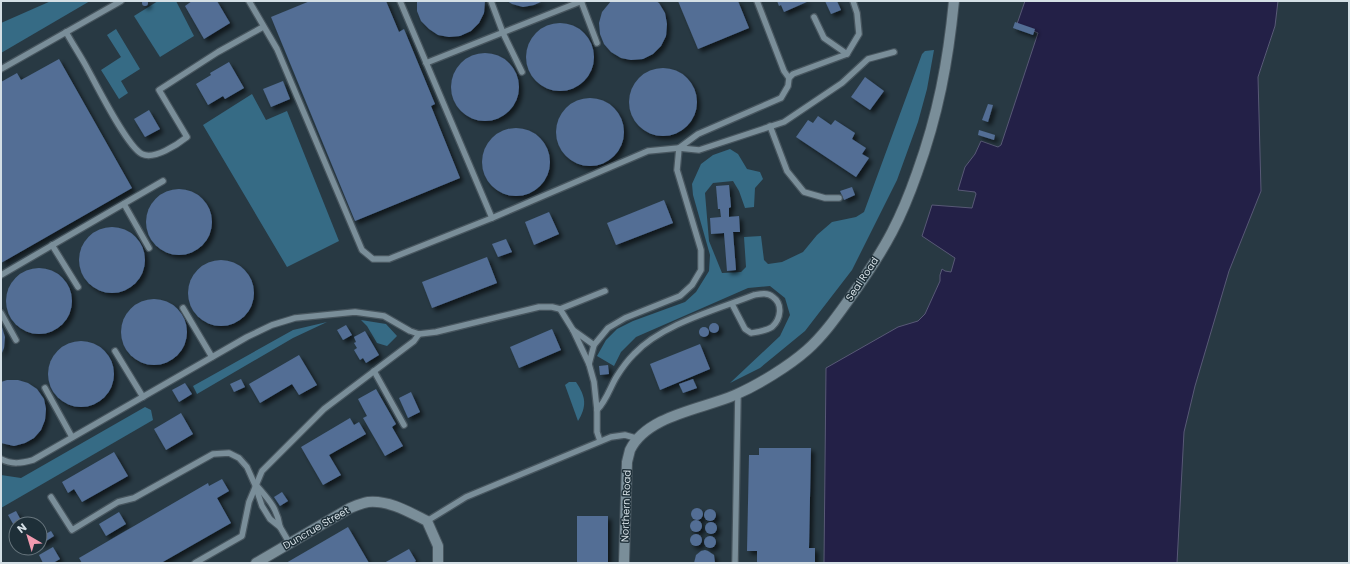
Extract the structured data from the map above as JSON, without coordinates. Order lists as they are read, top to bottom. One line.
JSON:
{"streets":{"street":["Seal Road","Northern Road","Duncrue Street"]},"crossings":[["Seal Road","Northern Road"]],"north":"top left"}
